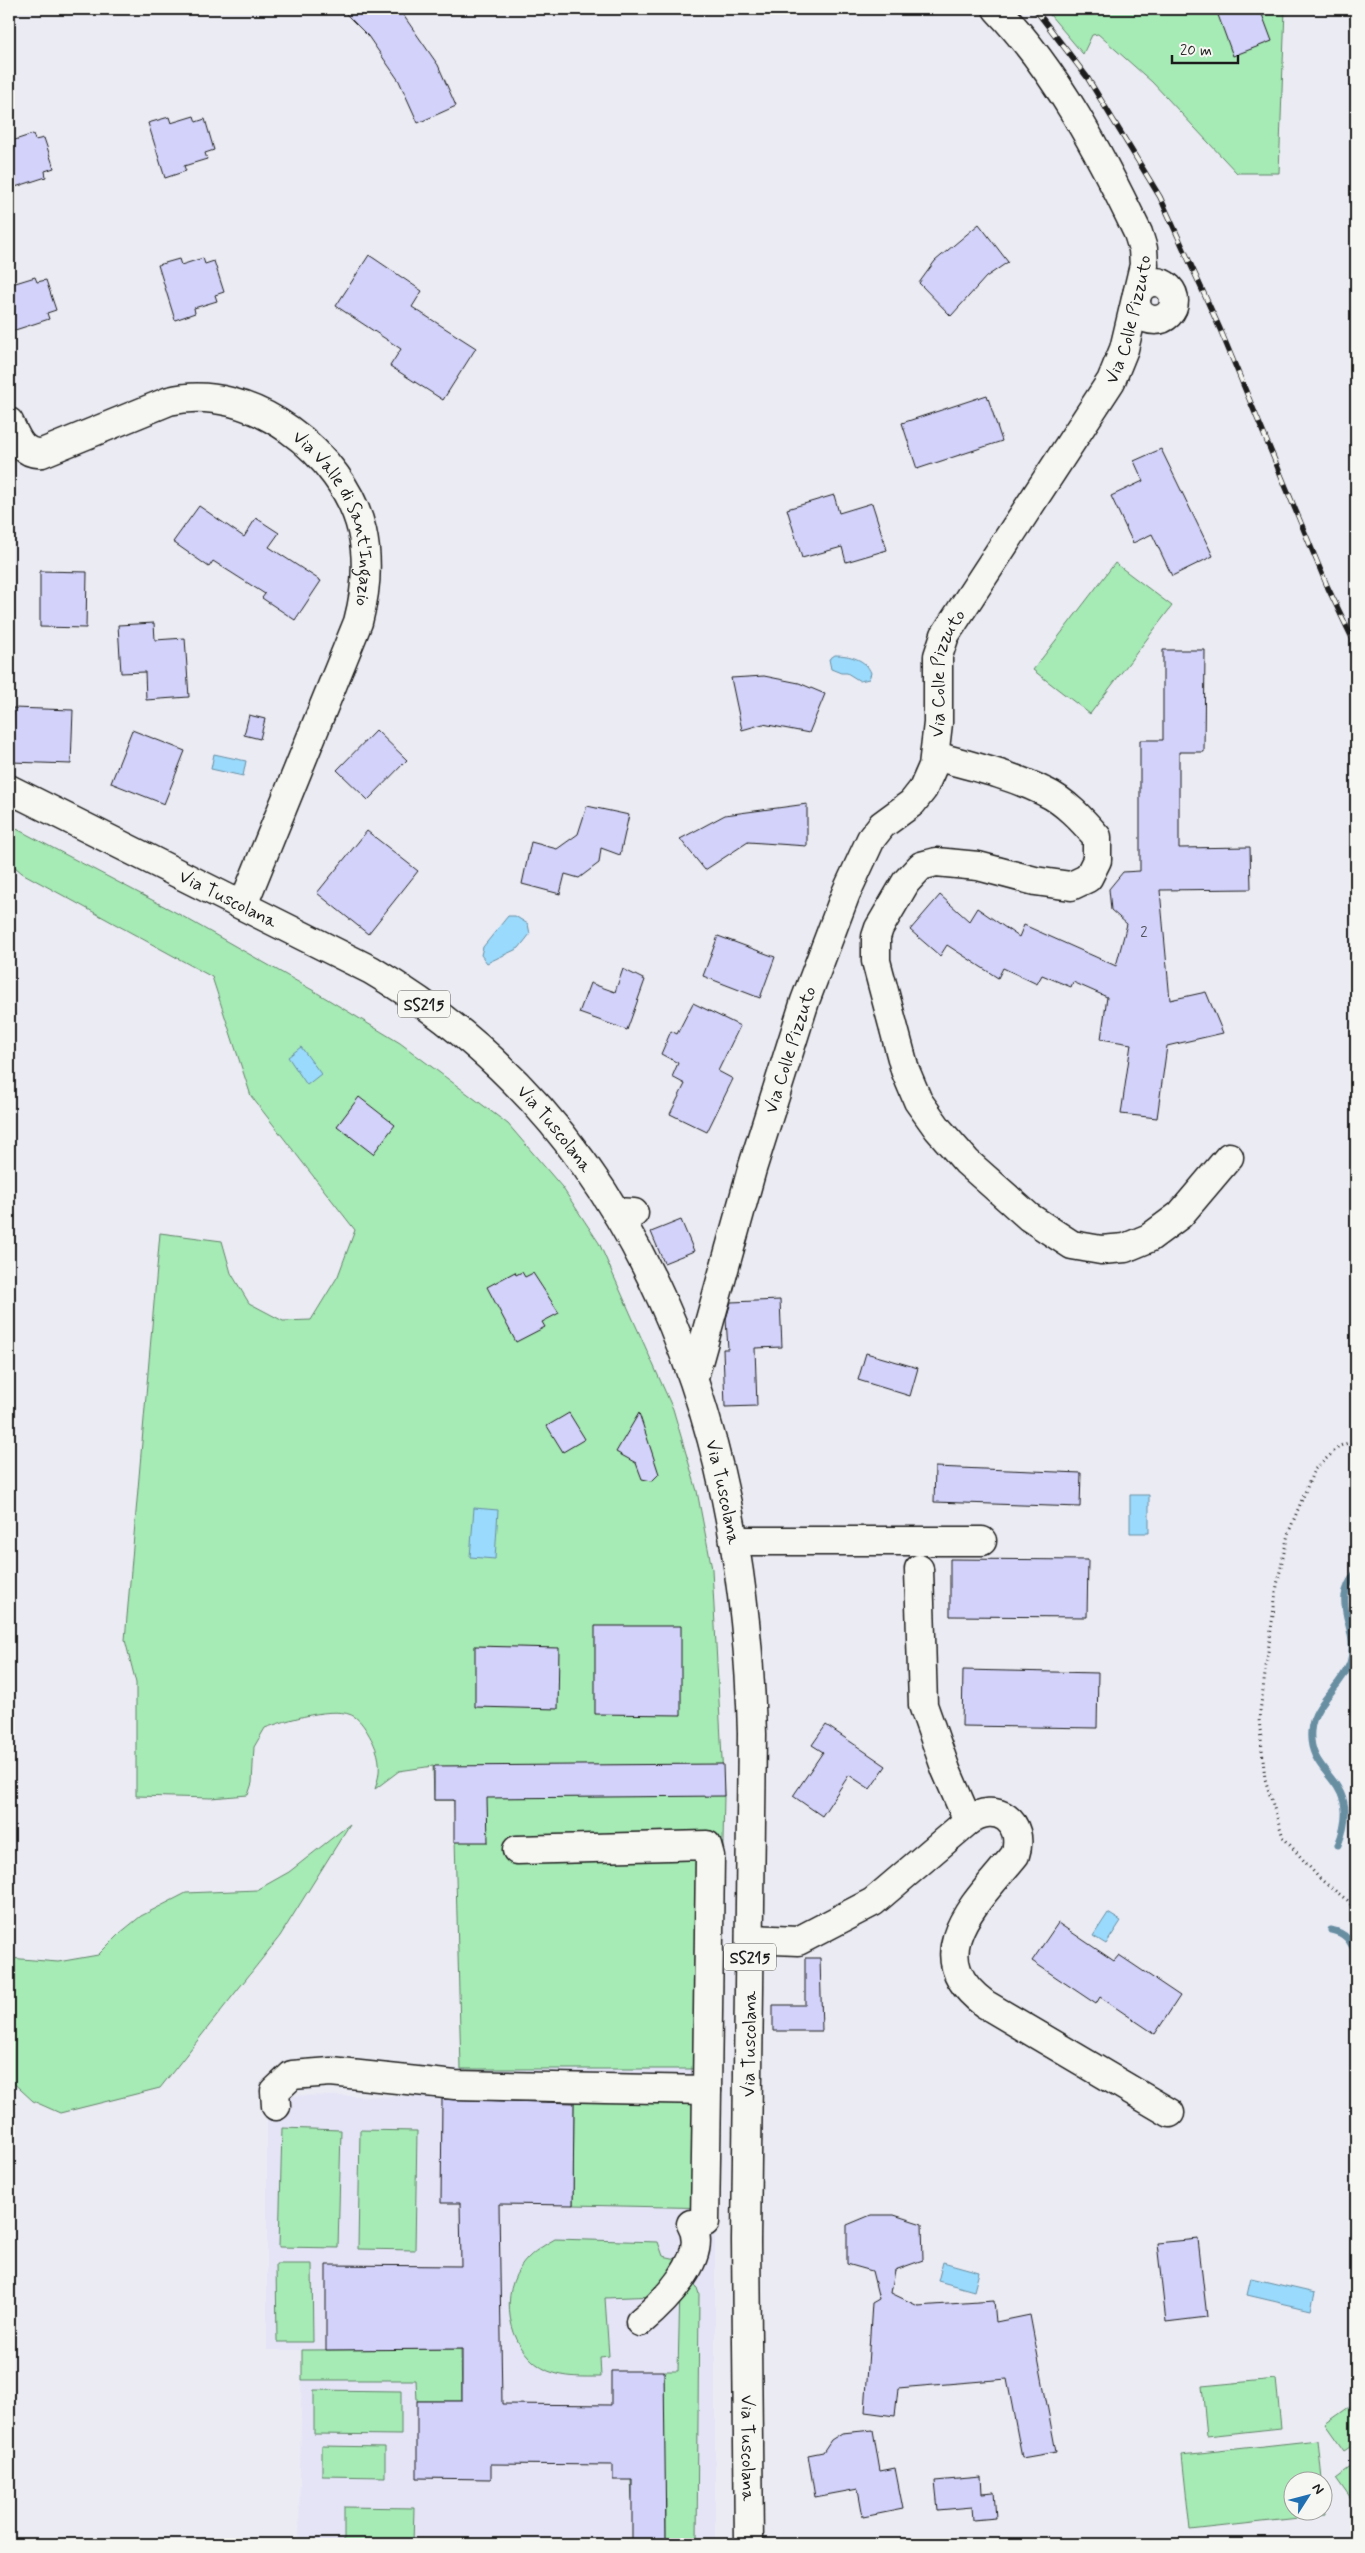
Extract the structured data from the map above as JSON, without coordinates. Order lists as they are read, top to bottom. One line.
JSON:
{"streets":{"street":["Via Colle Pizzuto","Via Valle di Sant'Ingazio","Via Tuscolana","SS215"]},"crossings":[["Via Colle Pizzuto","Via Tuscolana"],["Via Valle di Sant'Ingazio","Via Tuscolana"]],"house_numbers":["2"],"scale_bar":"20 m","north":"top right"}
